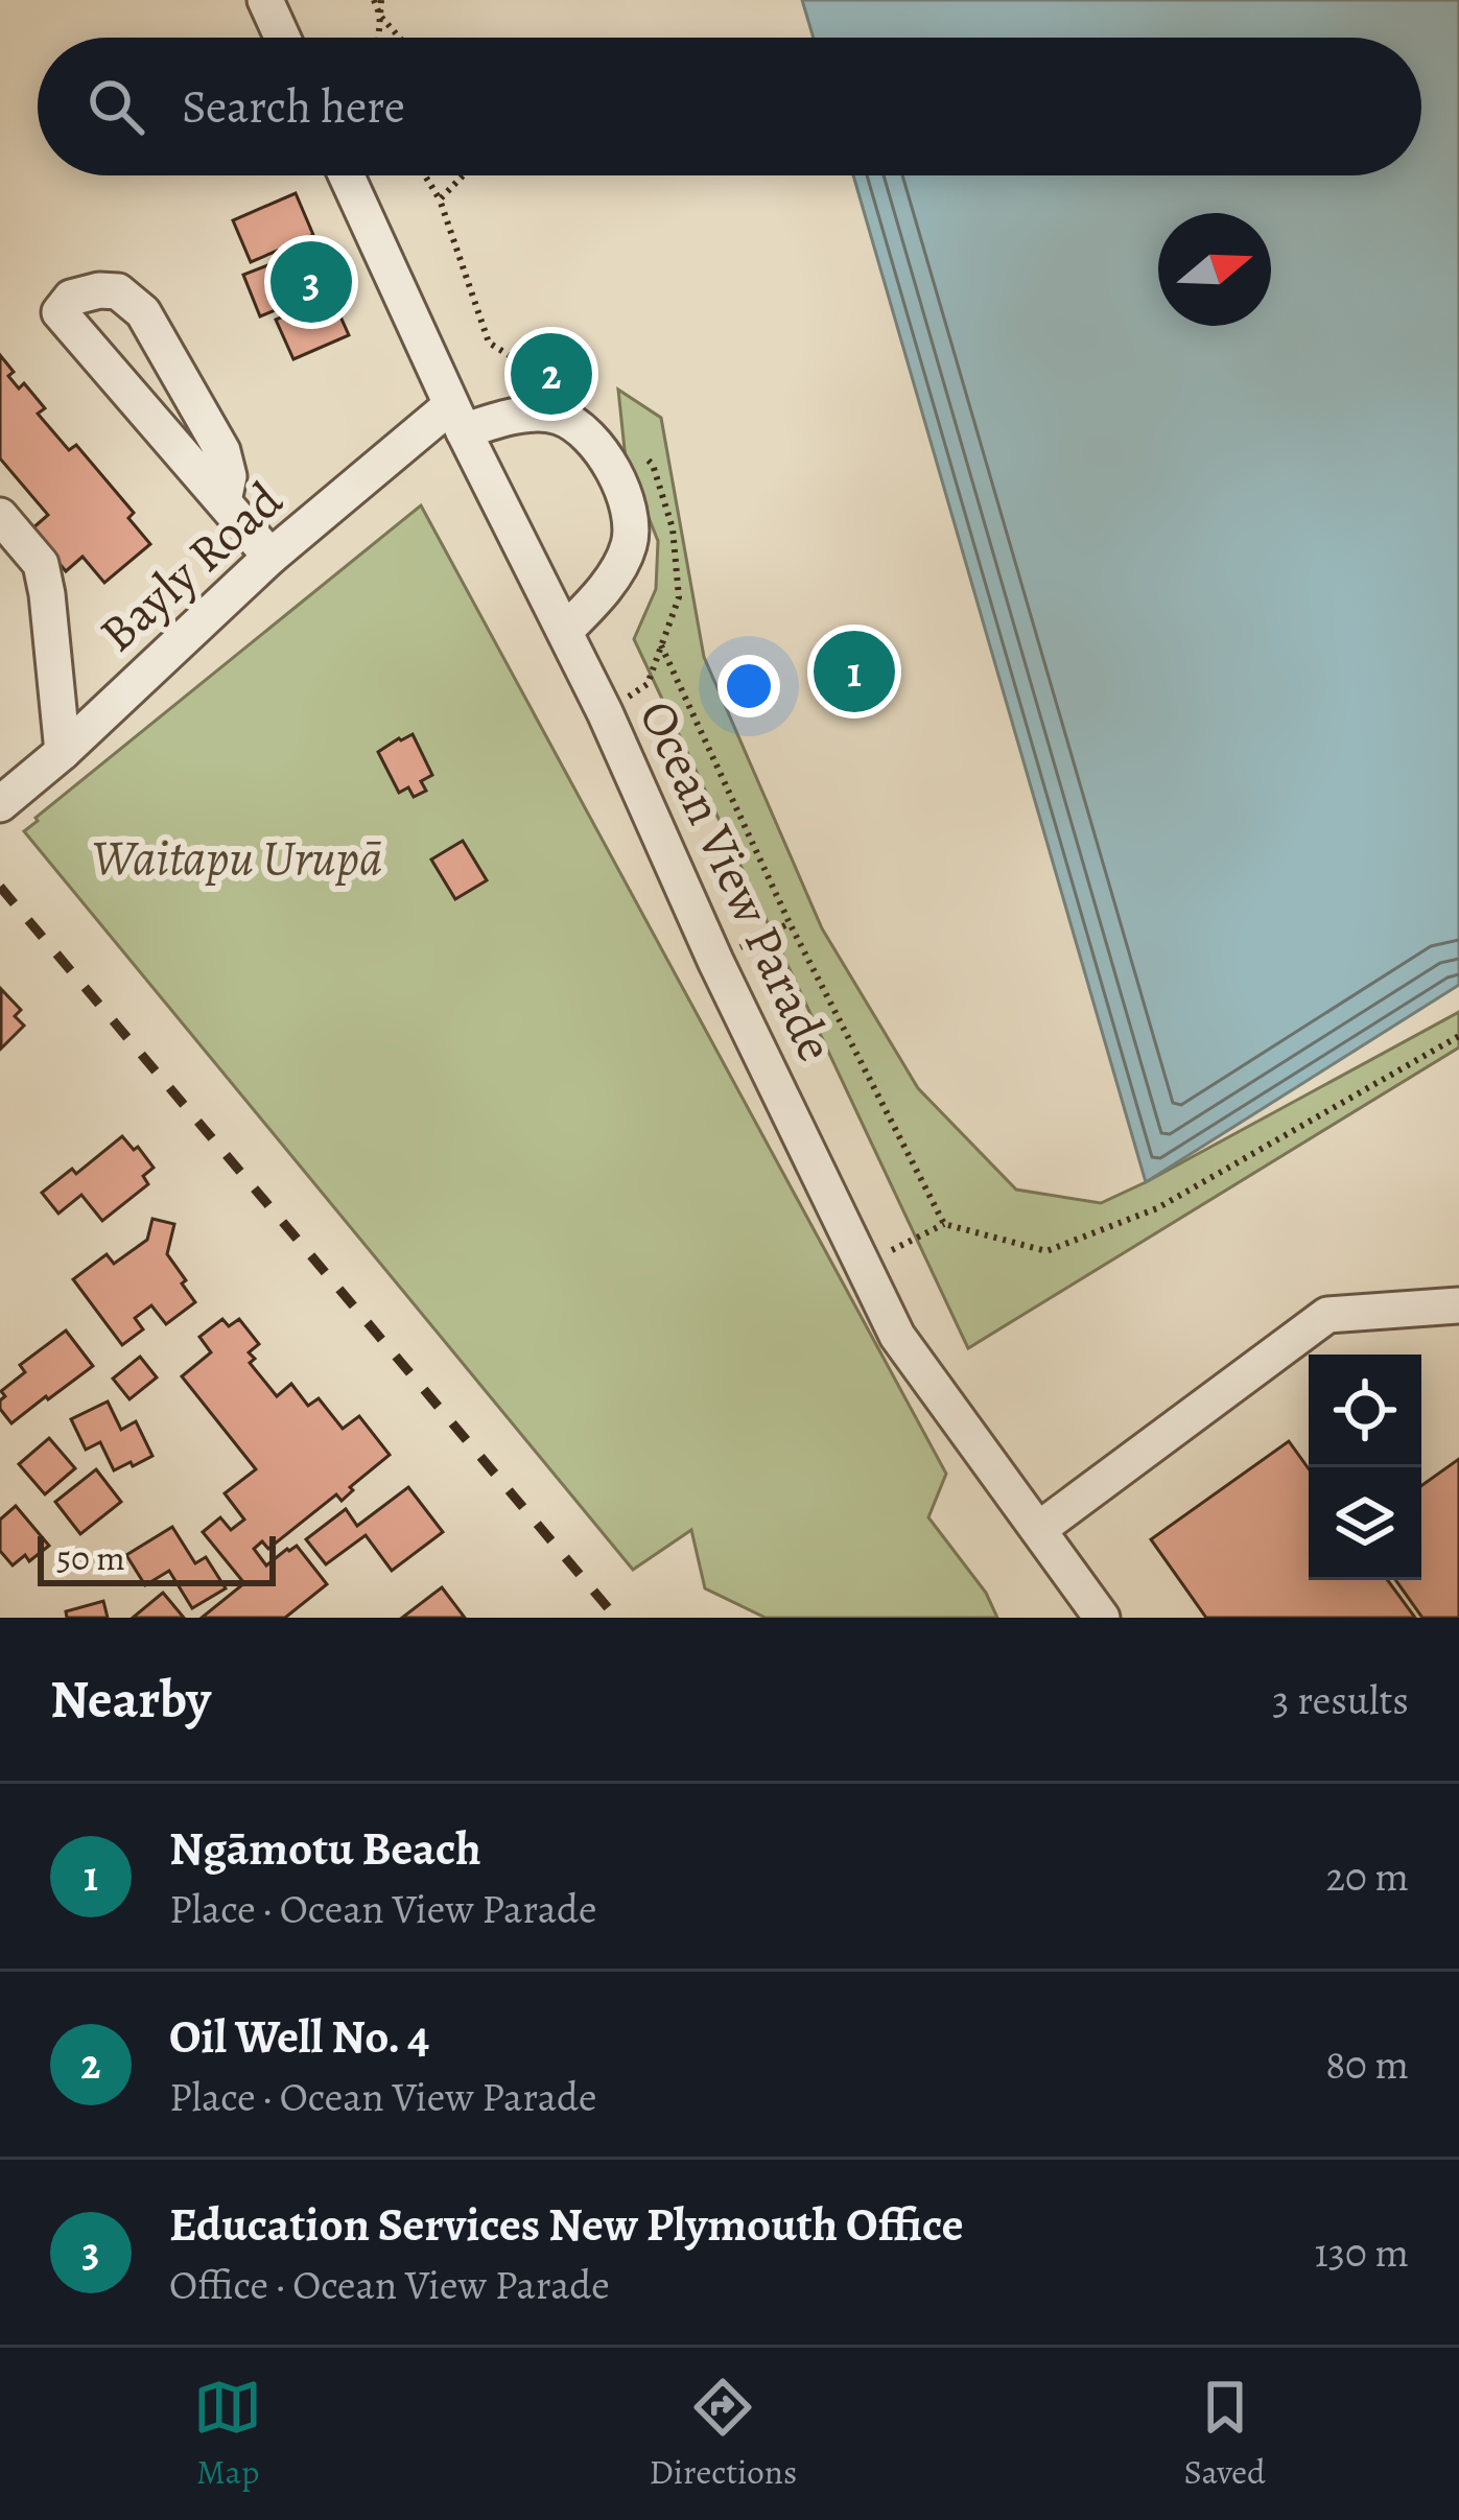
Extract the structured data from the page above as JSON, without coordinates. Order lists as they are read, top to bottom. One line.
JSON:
{"streets":{"street":["Bayly Road","Ocean View Parade"]},"crossings":[["Bayly Road","Ocean View Parade"]],"parks":["Waitapu Urupā"],"scale_bar":"50 m","north":"right","page":{"search":"Search here","pins":["3","2","1"],"scale":"50 m","heading":["Nearby","3 results"],"list":[{"mark":"1","name":"Ngāmotu Beach","note":"Place · Ocean View Parade","value":"20 m"},{"mark":"2","name":"Oil Well No. 4","note":"Place · Ocean View Parade","value":"80 m"},{"mark":"3","name":"Education Services New Plymouth Office","note":"Office · Ocean View Parade","value":"130 m"}],"nav":["Map","Directions","Saved"]}}
